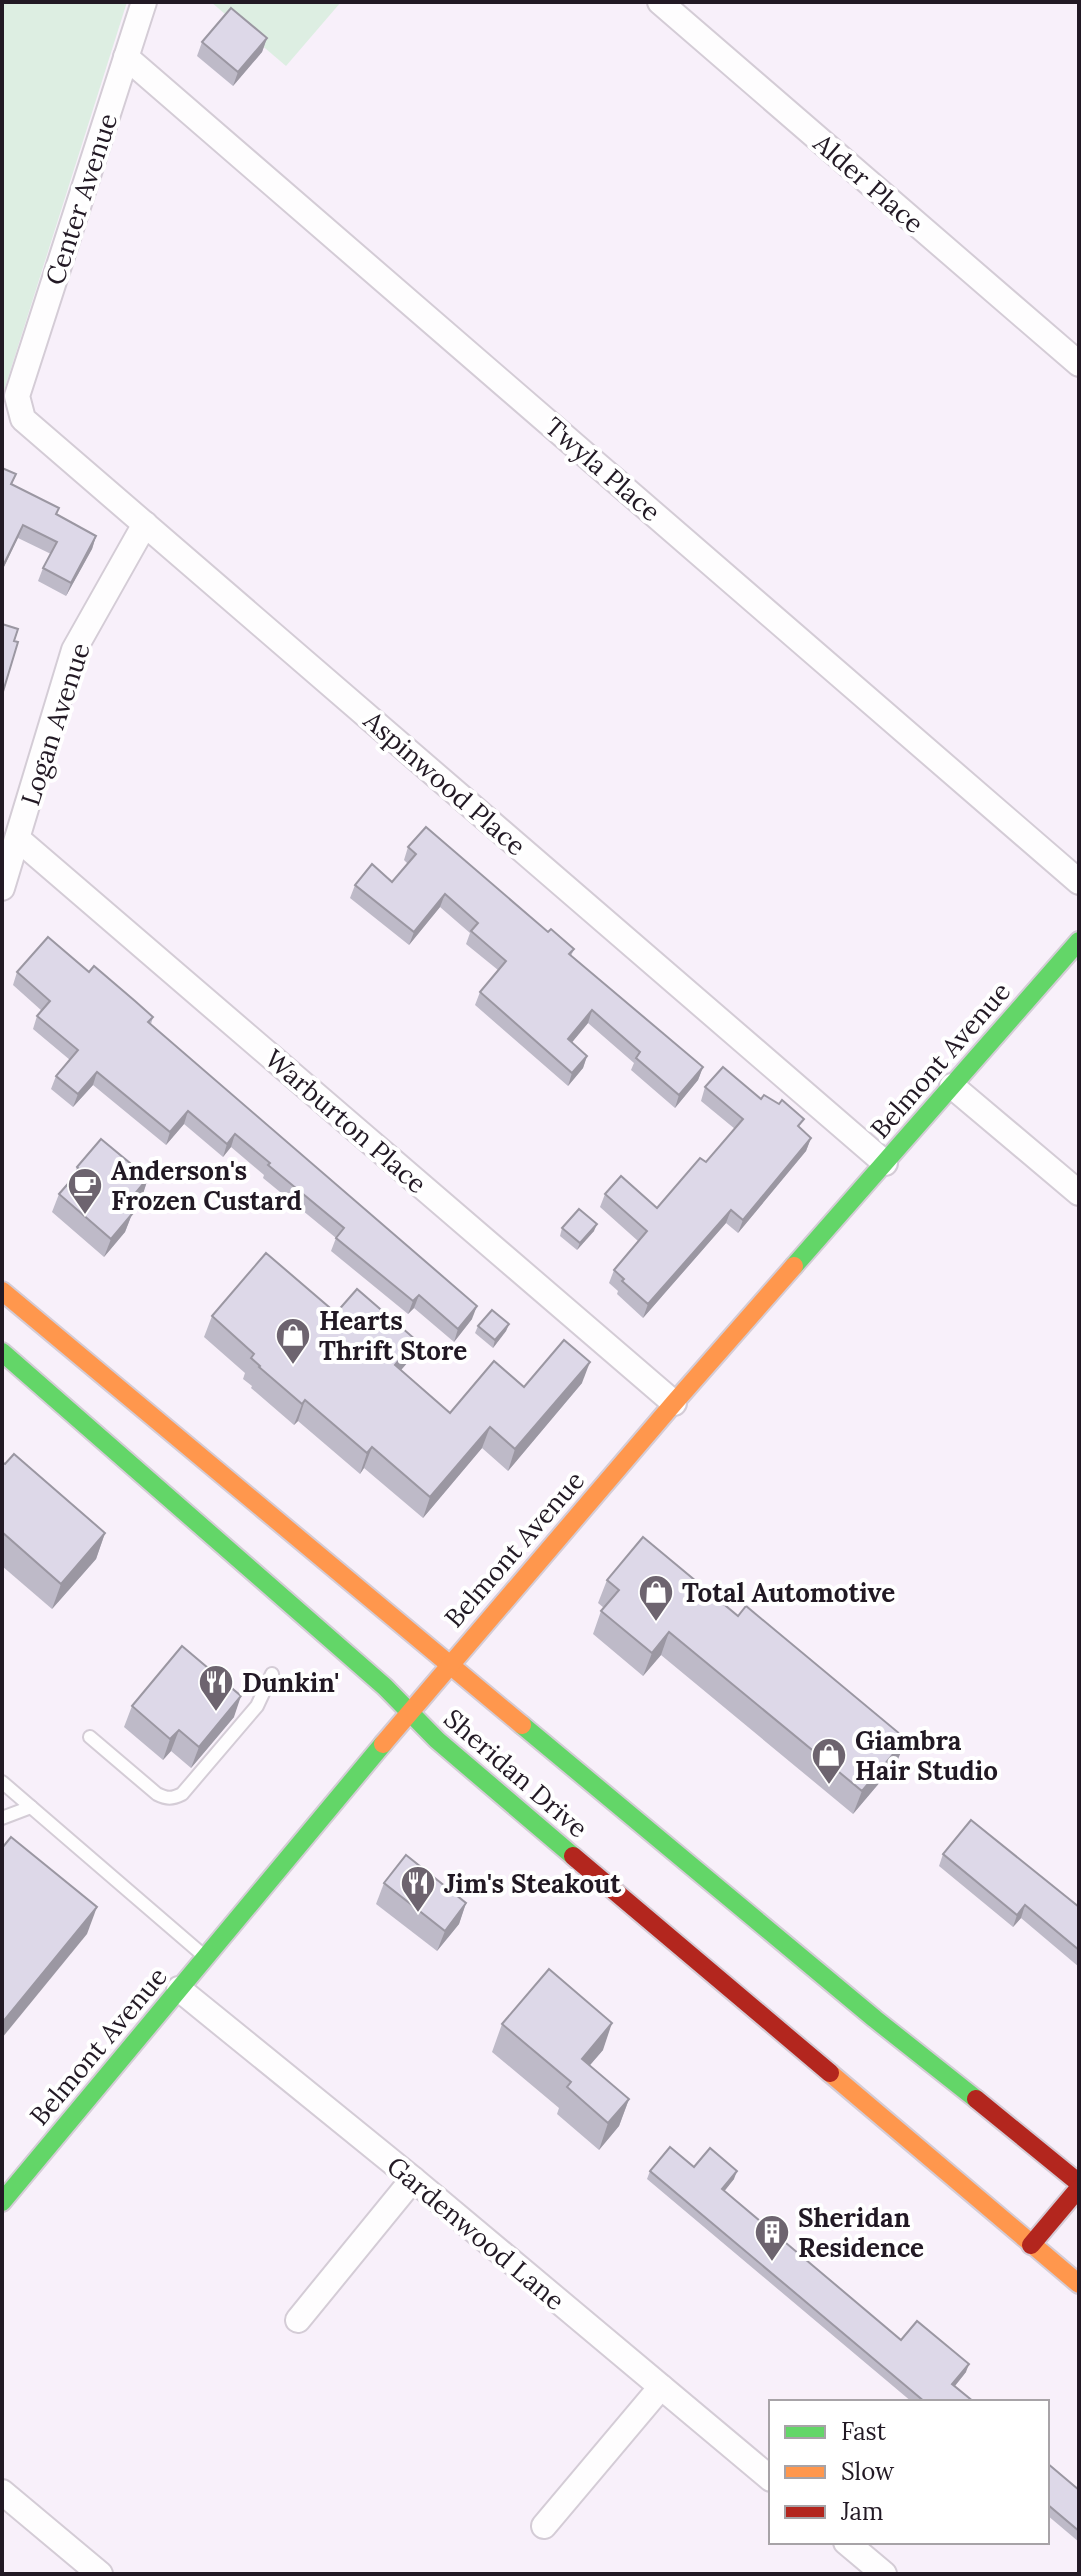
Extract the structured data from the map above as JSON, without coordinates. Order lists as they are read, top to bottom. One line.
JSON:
{"streets":{"main road":["Belmont Avenue","Sheridan Drive"],"street":["Alder Place","Center Avenue","Twyla Place","Logan Avenue","Aspinwood Place","Warburton Place","Gardenwood Lane"]},"crossings":[["Center Avenue","Twyla Place"],["Center Avenue","Aspinwood Place"],["Logan Avenue","Aspinwood Place"],["Logan Avenue","Warburton Place"],["Aspinwood Place","Belmont Avenue"],["Belmont Avenue","Warburton Place"],["Belmont Avenue","Sheridan Drive"],["Belmont Avenue","Gardenwood Lane"]],"places":{"cafe":["Anderson's Frozen Custard"],"shop":["Hearts Thrift Store","Total Automotive","Giambra Hair Studio"],"restaurant":["Dunkin'","Jim's Steakout"],"building":["Sheridan Residence"]},"legend":["Fast","Slow","Jam"]}
